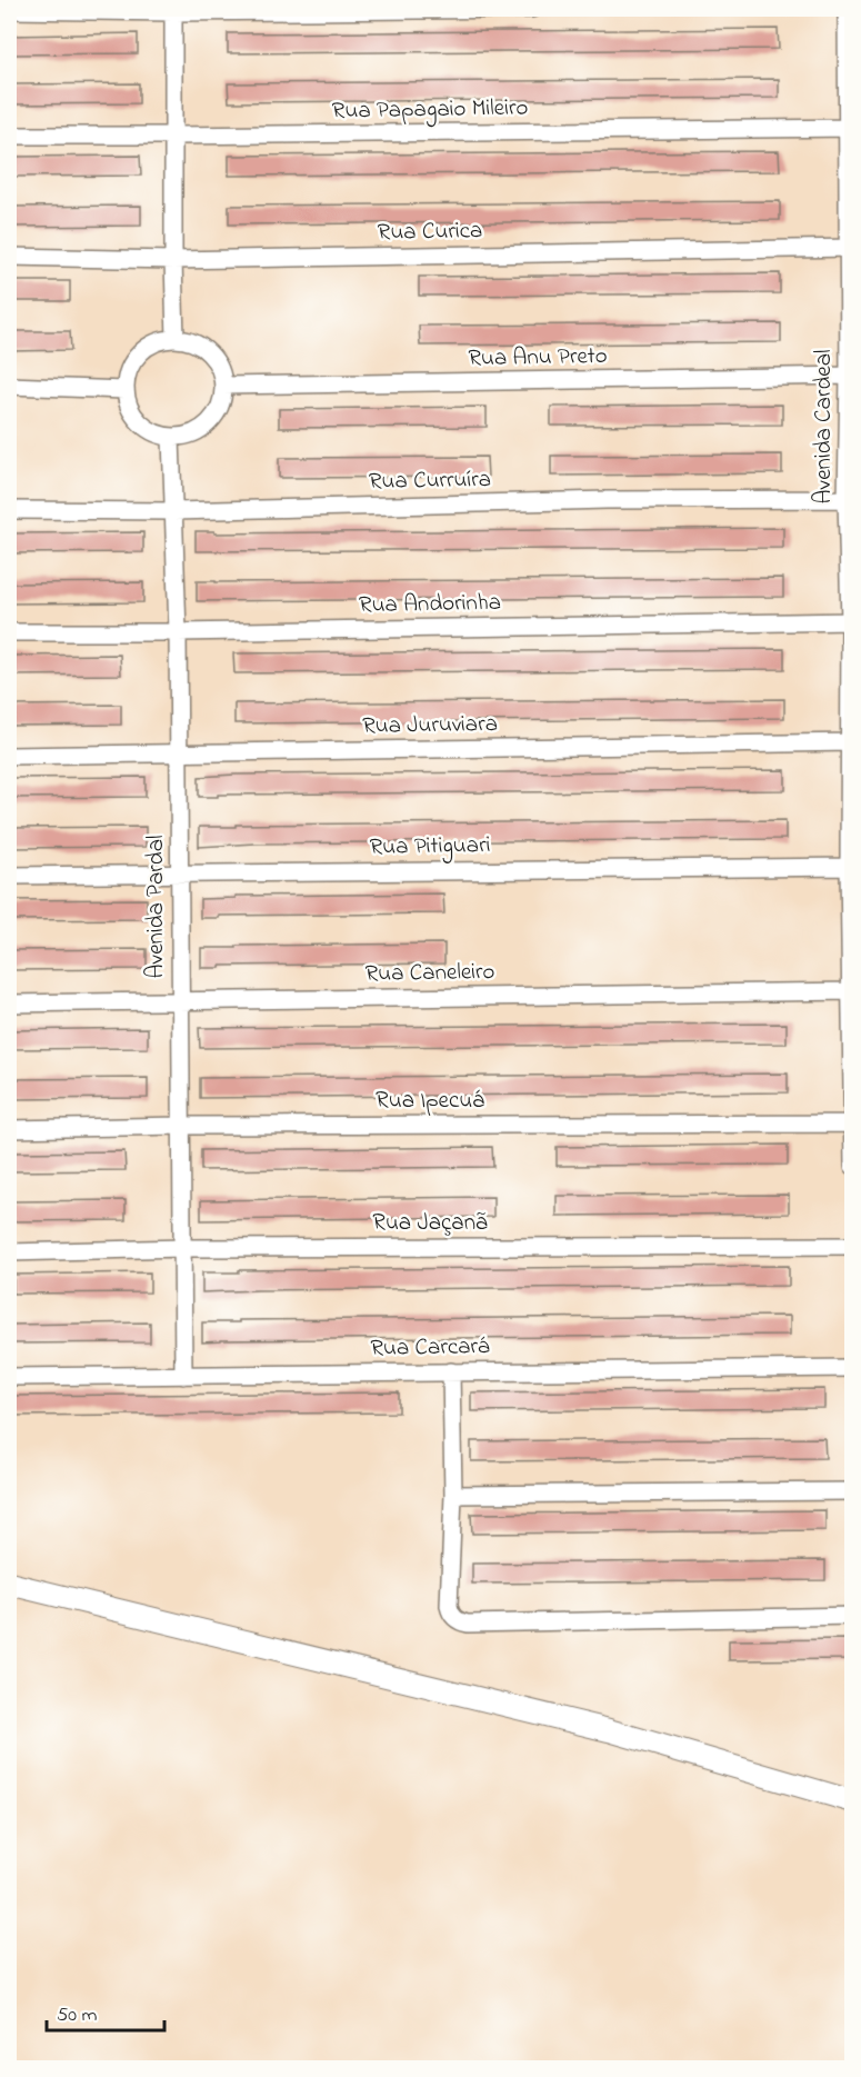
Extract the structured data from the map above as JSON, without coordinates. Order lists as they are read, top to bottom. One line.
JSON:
{"streets":{"street":["Rua Papagaio Mileiro","Rua Curica","Rua Anu Preto","Avenida Cardeal","Rua Curruíra","Rua Andorinha","Rua Juruviara","Rua Pitiguari","Avenida Pardal","Rua Caneleiro","Rua Ipecuá","Rua Jaçanã","Rua Carcará"]},"crossings":[["Rua Papagaio Mileiro","Avenida Cardeal"],["Rua Curica","Avenida Cardeal"],["Rua Anu Preto","Avenida Cardeal"],["Rua Anu Preto","Avenida Pardal"],["Avenida Cardeal","Rua Curruíra"],["Avenida Cardeal","Rua Andorinha"],["Avenida Cardeal","Rua Juruviara"],["Avenida Cardeal","Rua Pitiguari"],["Avenida Cardeal","Rua Caneleiro"],["Avenida Cardeal","Rua Ipecuá"],["Rua Curruíra","Avenida Pardal"],["Rua Andorinha","Avenida Pardal"],["Rua Juruviara","Avenida Pardal"],["Rua Pitiguari","Avenida Pardal"],["Avenida Pardal","Rua Caneleiro"],["Avenida Pardal","Rua Ipecuá"],["Avenida Pardal","Rua Jaçanã"],["Avenida Pardal","Rua Carcará"]],"scale_bar":"50 m"}
